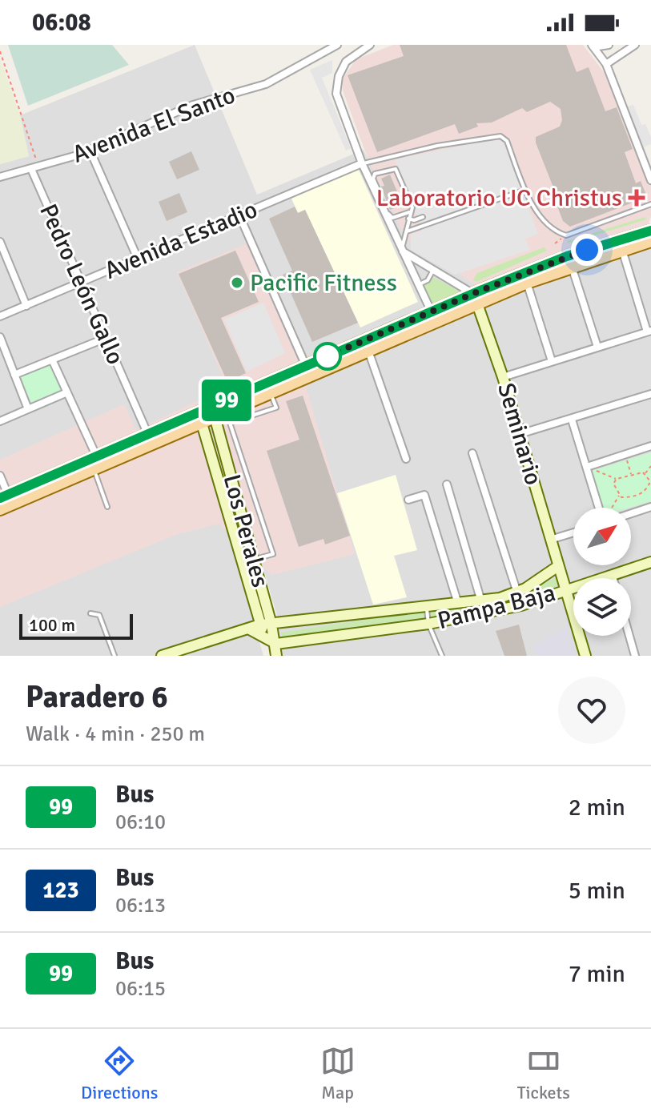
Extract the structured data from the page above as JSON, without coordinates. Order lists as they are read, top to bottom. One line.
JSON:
{"streets":{"street":["Avenida El Santo","Avenida Estadio","Pedro León Gallo","Seminario","Los Perales","Pampa Baja"]},"crossings":[["Avenida El Santo","Pedro León Gallo"],["Avenida Estadio","Pedro León Gallo"],["Seminario","Pampa Baja"],["Los Perales","Pampa Baja"]],"places":{"health":["Laboratorio UC Christus"],"other":["Pacific Fitness"]},"lines":["bus line 99"],"scale_bar":"100 m","north":"top right","page":{"status":"06:08","on_map":"99","scale":"100 m","heading":["Paradero 6","Walk · 4 min · 250 m"],"list":[{"mark":"99","name":"Bus","note":"06:10","value":"2 min"},{"mark":"123","name":"Bus","note":"06:13","value":"5 min"},{"mark":"99","name":"Bus","note":"06:15","value":"7 min"}],"tabs":["Directions","Map","Tickets"]}}
